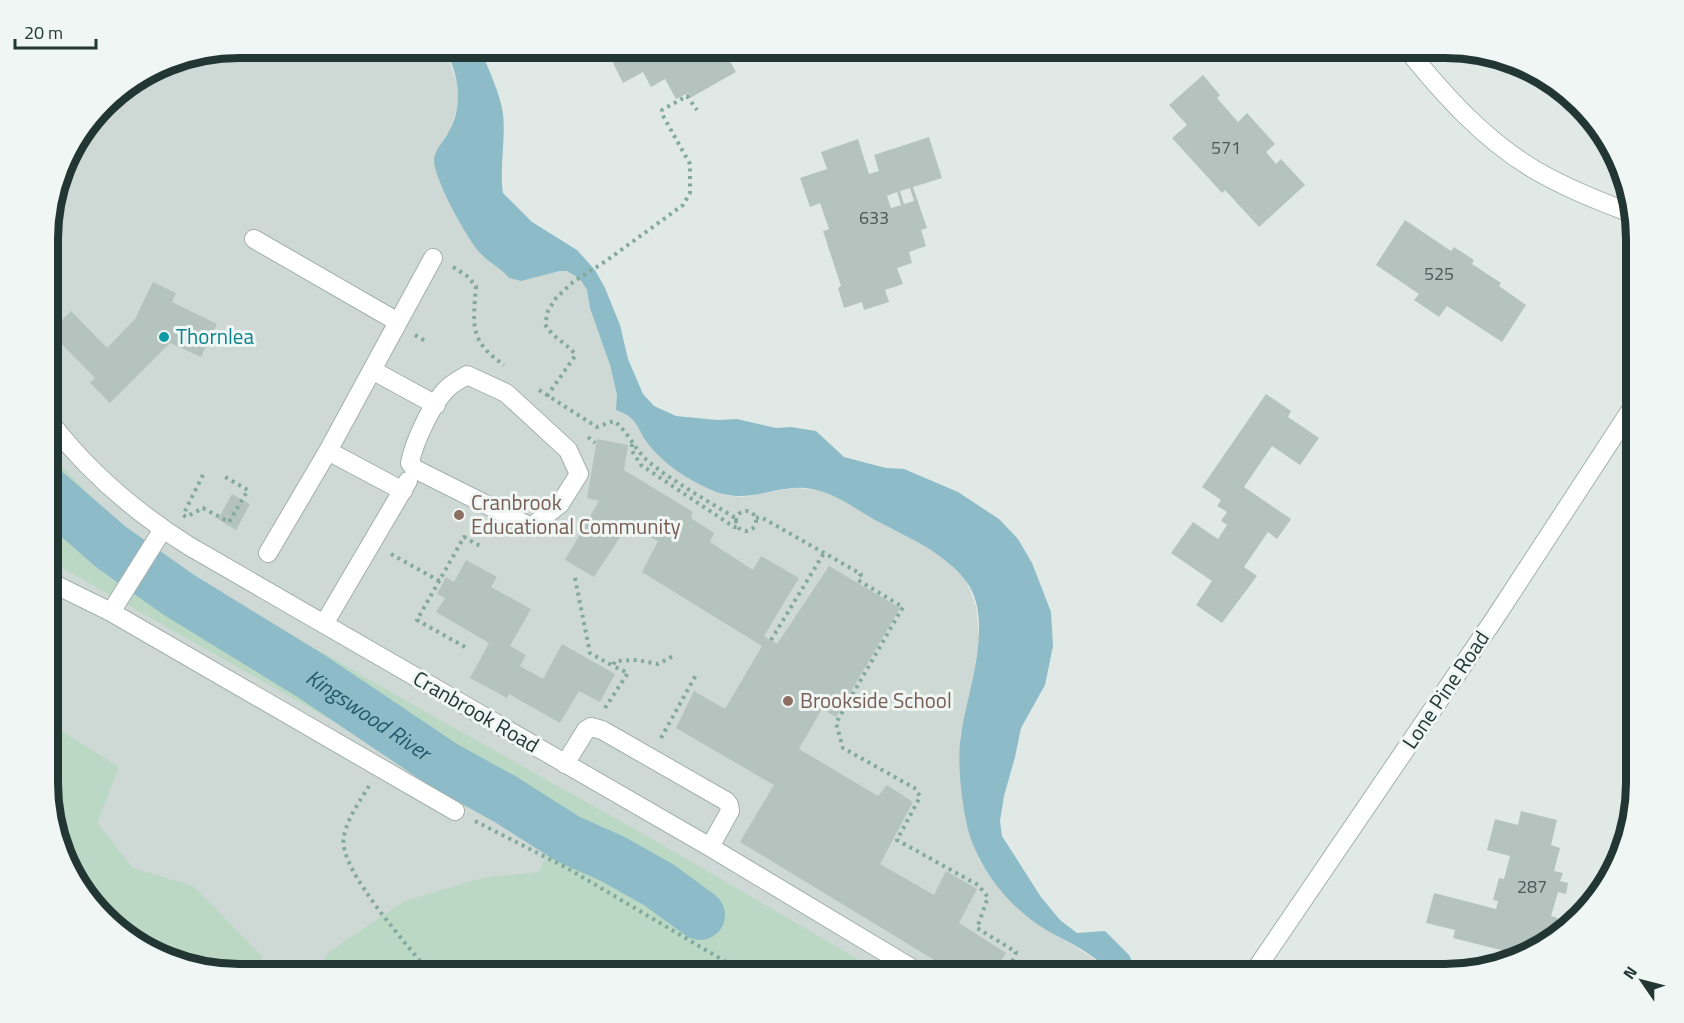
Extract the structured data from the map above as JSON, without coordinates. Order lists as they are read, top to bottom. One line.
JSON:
{"streets":{"street":["Lone Pine Road","Cranbrook Road"]},"water":["Kingswood River"],"places":["Thornlea","Cranbrook Educational Community","Brookside School"],"house_numbers":["571","633","525","287"],"scale_bar":"20 m","north":"top left"}
